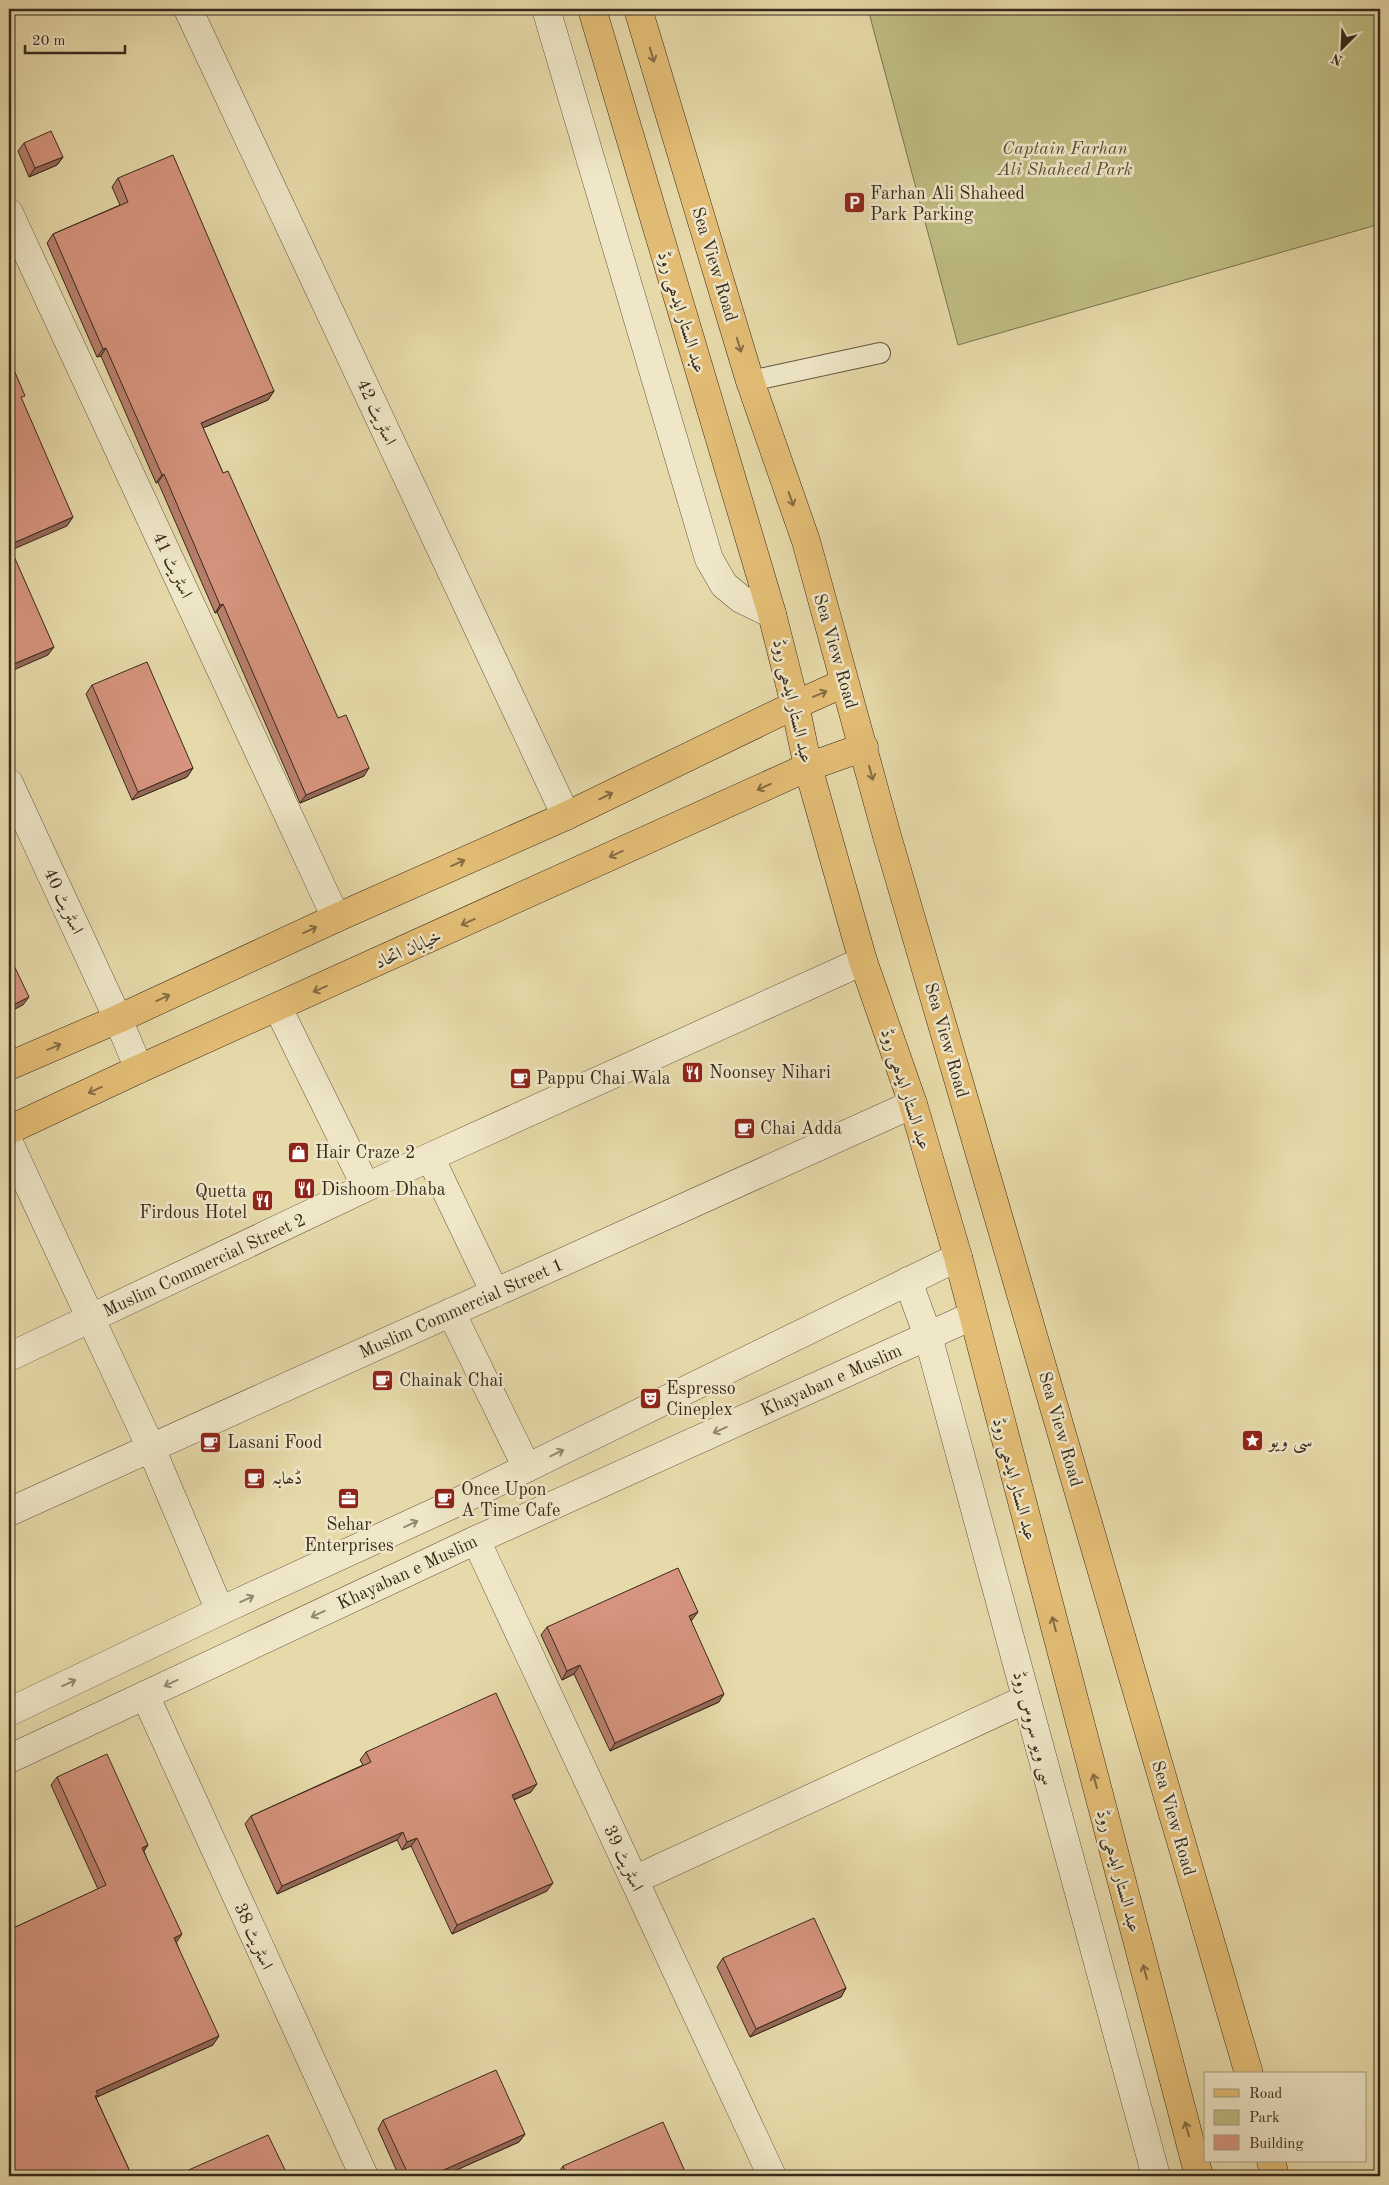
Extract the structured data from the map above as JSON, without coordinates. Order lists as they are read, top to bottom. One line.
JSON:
{"streets":{"main road":["Sea View Road","عبد الستار ایدھی روڈ","خیابان اتحاد"],"street":["اسٹریٹ 42","اسٹریٹ 41","اسٹریٹ 40","Muslim Commercial Street 2","Muslim Commercial Street 1","Khayaban e Muslim","سی ویو سروس روڈ","اسٹریٹ 39","اسٹریٹ 38"]},"crossings":[["Sea View Road","خیابان اتحاد"],["عبد الستار ایدھی روڈ","خیابان اتحاد"],["عبد الستار ایدھی روڈ","Muslim Commercial Street 2"],["عبد الستار ایدھی روڈ","Muslim Commercial Street 1"],["عبد الستار ایدھی روڈ","Khayaban e Muslim"],["اسٹریٹ 40","خیابان اتحاد"],["Khayaban e Muslim","سی ویو سروس روڈ"],["Khayaban e Muslim","اسٹریٹ 39"],["Khayaban e Muslim","اسٹریٹ 38"]],"one_way":["Sea View Road","عبد الستار ایدھی روڈ"],"parks":["Captain Farhan Ali Shaheed Park"],"places":{"parking":["Farhan Ali Shaheed Park Parking"],"restaurant":["Noonsey Nihari","Dishoom Dhaba","Quetta Firdous Hotel"],"cafe":["Pappu Chai Wala","Chai Adda","Chainak Chai","Lasani Food","ڈھابہ","Once Upon A Time Cafe"],"shop":["Hair Craze 2"],"theatre":["Espresso Cineplex"],"place":["سی ویو"],"office":["Sehar Enterprises"]},"legend":["Road","Park","Building"],"scale_bar":"20 m","north":"bottom left"}
